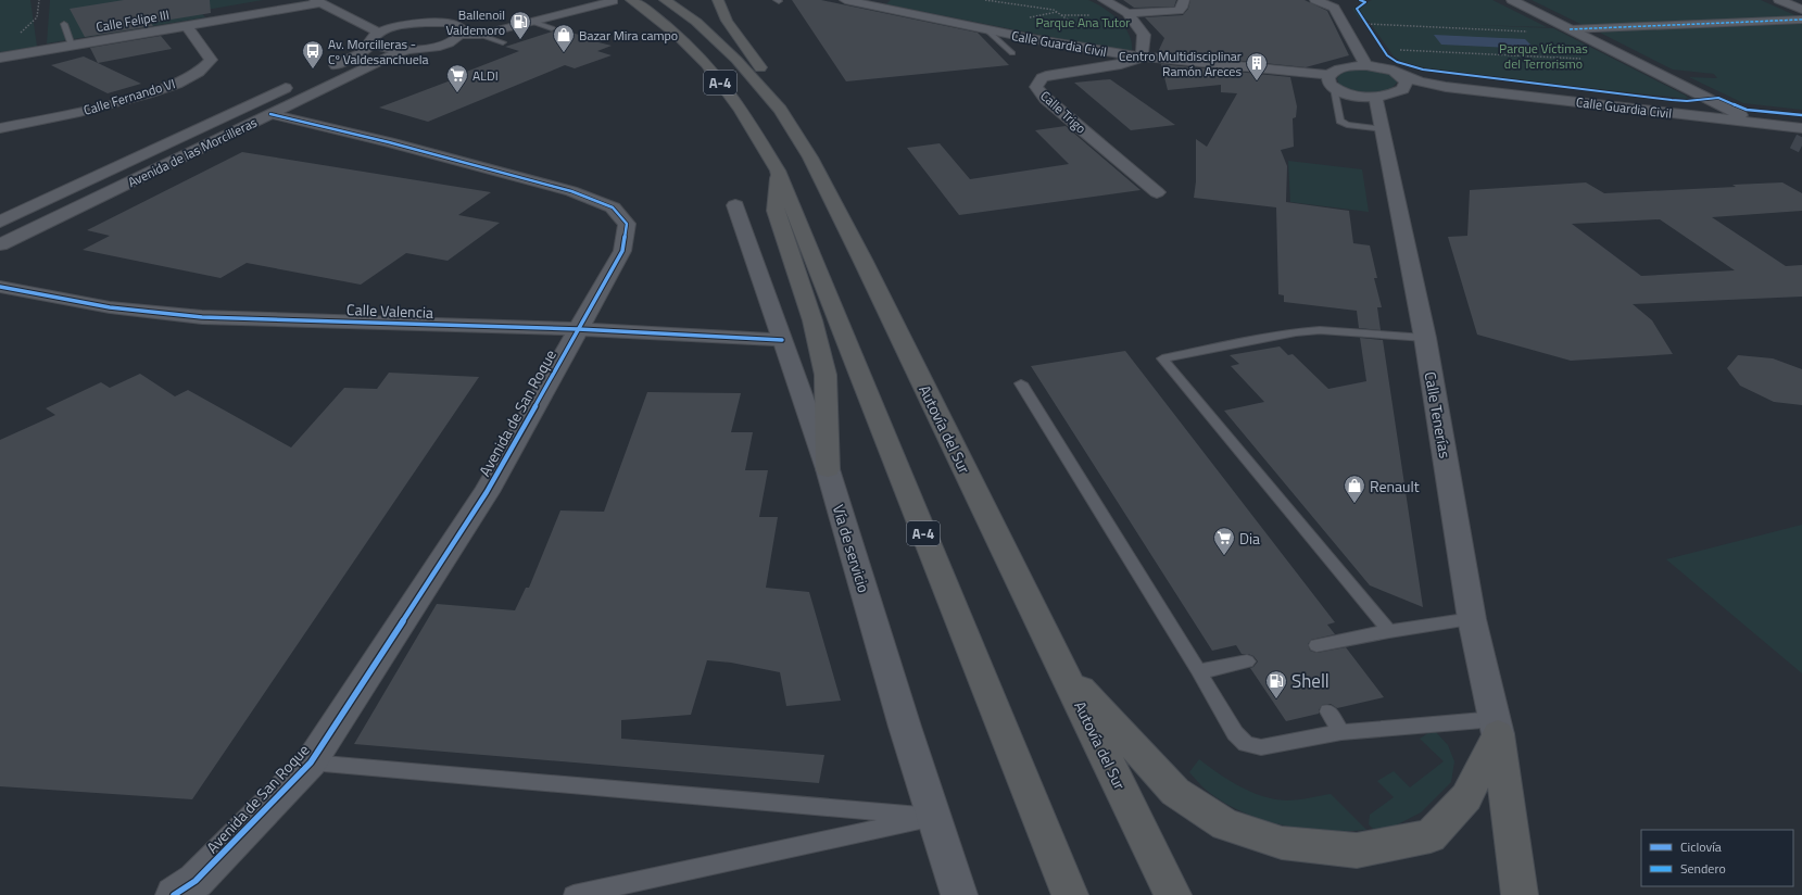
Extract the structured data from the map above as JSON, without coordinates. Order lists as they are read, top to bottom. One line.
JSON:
{"streets":{"highway":["A-4","Autovía del Sur"],"street":["Calle Felipe III","Calle Guardia Civil","Calle Fernando VI","Calle Trigo","Avenida de las Morcilleras","Calle Valencia","Avenida de San Roque","Calle Tenerías","Vía de servicio"]},"crossings":[["Calle Felipe III","Calle Fernando VI"],["Calle Guardia Civil","Calle Trigo"],["Calle Guardia Civil","Calle Tenerías"],["Avenida de las Morcilleras","Avenida de San Roque"],["Calle Valencia","Avenida de San Roque"],["Calle Valencia","Vía de servicio"]],"parks":["Parque Ana Tutor","Parque Víctimas del Terrorismo"],"places":{"fuel station":["Ballenoil Valdemoro","Shell"],"shop":["Bazar Mira campo","Renault"],"bus stop":["Av. Morcilleras - Cº Valdesanchuela"],"building":["Centro Multidisciplinar Ramón Areces"],"supermarket":["ALDI","Dia"]},"legend":["Ciclovía","Sendero"]}
